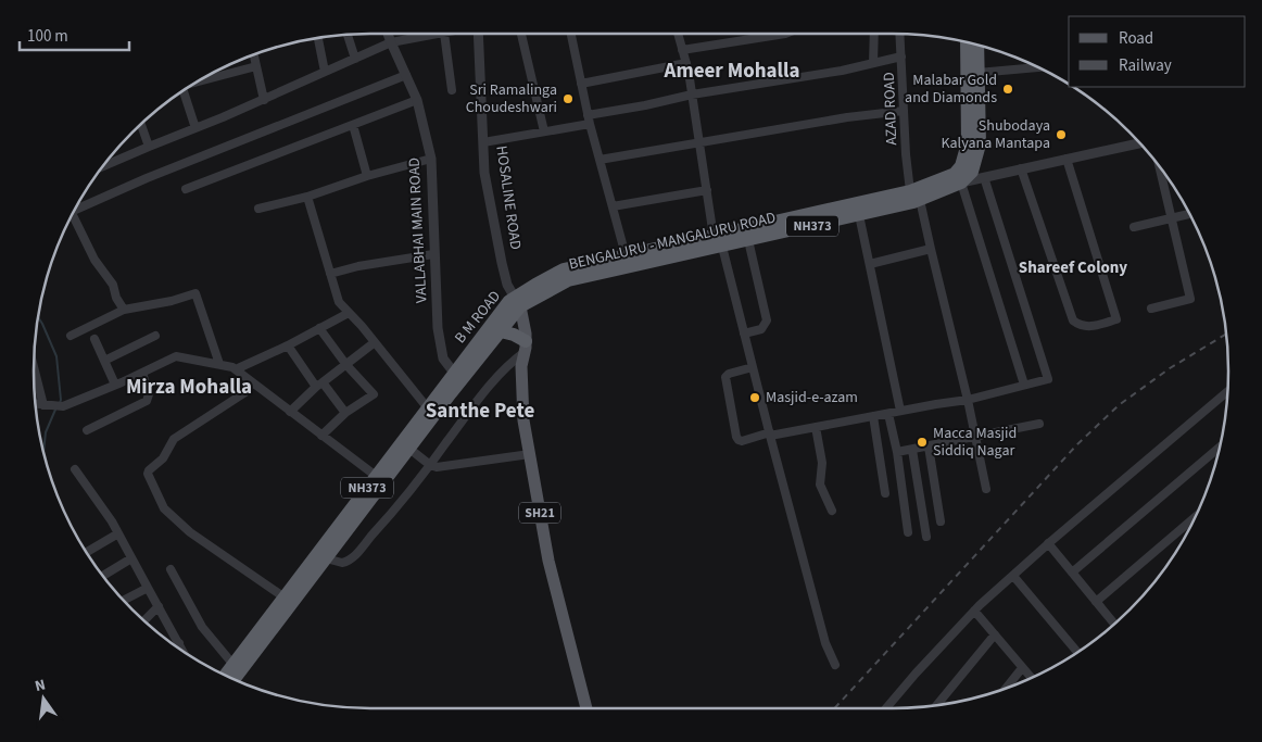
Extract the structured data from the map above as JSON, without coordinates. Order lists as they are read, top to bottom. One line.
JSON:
{"streets":{"highway":["NH373","BENGALURU - MANGALURU ROAD","B M ROAD"],"main road":["SH21"],"street":["AZAD ROAD","HOSALINE ROAD","VALLABHAI MAIN ROAD"]},"crossings":[["AZAD ROAD","NH373"],["AZAD ROAD","BENGALURU - MANGALURU ROAD"],["HOSALINE ROAD","BENGALURU - MANGALURU ROAD"],["HOSALINE ROAD","B M ROAD"],["HOSALINE ROAD","SH21"],["NH373","BENGALURU - MANGALURU ROAD"],["VALLABHAI MAIN ROAD","B M ROAD"],["BENGALURU - MANGALURU ROAD","B M ROAD"],["BENGALURU - MANGALURU ROAD","SH21"],["B M ROAD","SH21"]],"districts":["Ameer Mohalla","Shareef Colony","Mirza Mohalla","Santhe Pete"],"places":["Malabar Gold and Diamonds","Sri Ramalinga Choudeshwari","Shubodaya Kalyana Mantapa","Masjid-e-azam","Macca Masjid Siddiq Nagar"],"legend":["Road","Railway"],"scale_bar":"100 m","north":"top"}
